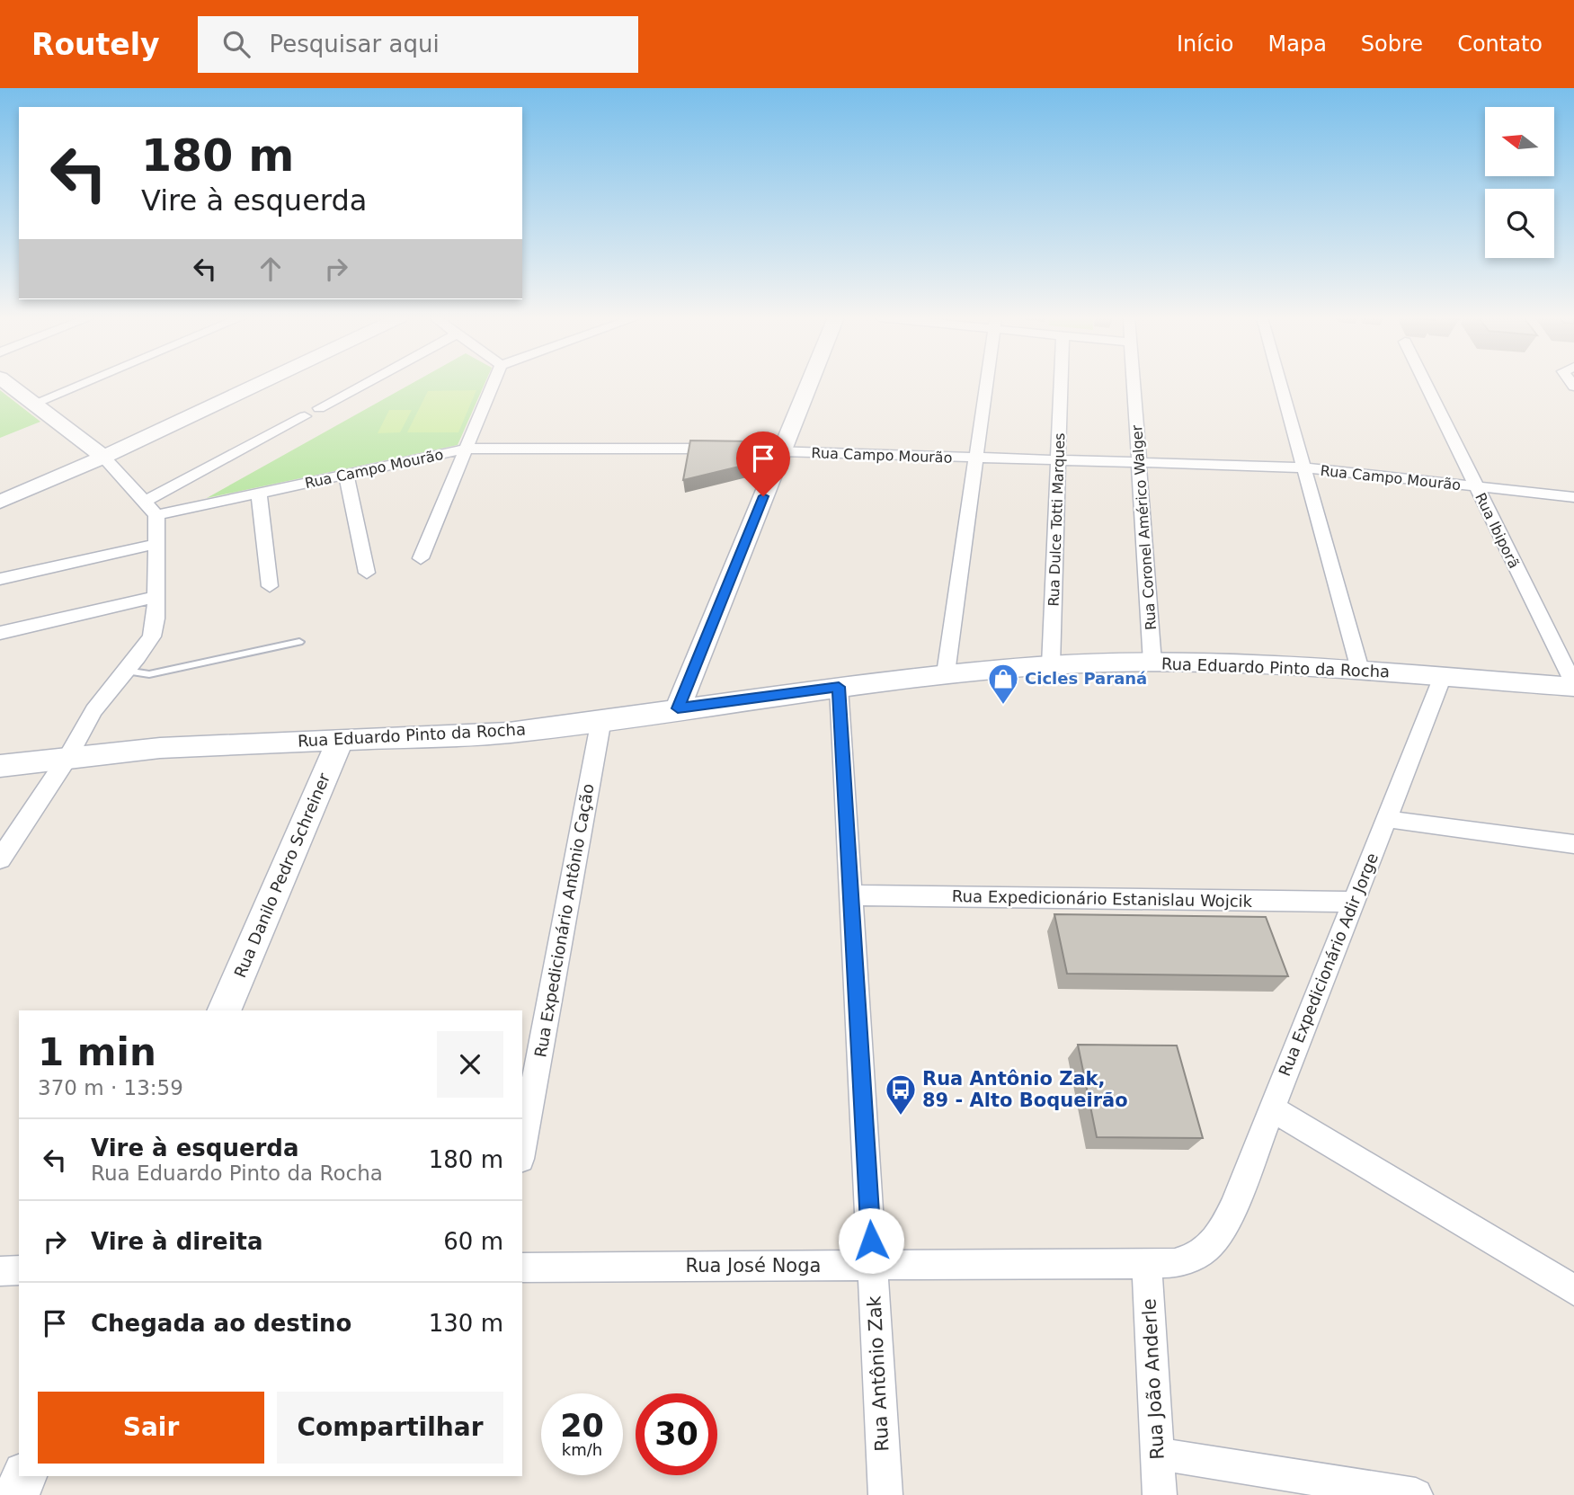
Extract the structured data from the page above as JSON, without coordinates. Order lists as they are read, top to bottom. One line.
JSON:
{"streets":{"main road":["Rua Eduardo Pinto da Rocha","Rua Danilo Pedro Schreiner"],"street":["Rua Campo Mourão","Rua Dulce Totti Marques","Rua Coronel Américo Walger","Rua Ibiporã","Rua Expedicionário Estanislau Wojcik","Rua Expedicionário Antônio Cação","Rua Expedicionário Adir Jorge","Rua José Noga","Rua Antônio Zak","Rua João Anderle"]},"crossings":[["Rua Campo Mourão","Rua Dulce Totti Marques"],["Rua Campo Mourão","Rua Coronel Américo Walger"],["Rua Campo Mourão","Rua Ibiporã"],["Rua Dulce Totti Marques","Rua Eduardo Pinto da Rocha"],["Rua Coronel Américo Walger","Rua Eduardo Pinto da Rocha"],["Rua Ibiporã","Rua Eduardo Pinto da Rocha"],["Rua Eduardo Pinto da Rocha","Rua Danilo Pedro Schreiner"],["Rua Eduardo Pinto da Rocha","Rua Expedicionário Antônio Cação"],["Rua Eduardo Pinto da Rocha","Rua Expedicionário Adir Jorge"],["Rua Eduardo Pinto da Rocha","Rua Antônio Zak"],["Rua Expedicionário Estanislau Wojcik","Rua Expedicionário Adir Jorge"],["Rua Expedicionário Estanislau Wojcik","Rua Antônio Zak"],["Rua Expedicionário Adir Jorge","Rua José Noga"],["Rua José Noga","Rua Antônio Zak"],["Rua José Noga","Rua João Anderle"]],"places":{"shop":["Cicles Paraná"],"bus stop":["Rua Antônio Zak, 89 - Alto Boqueirão"]},"north":"left","page":{"header":"Routely","search":"Pesquisar aqui","nav":["Início","Mapa","Sobre","Contato"],"turn":["180 m","Vire à esquerda"],"heading":["1 min","370 m · 13:59"],"list":[{"name":"Vire à esquerda","note":"Rua Eduardo Pinto da Rocha","value":"180 m"},{"name":"Vire à direita","value":"60 m"},{"name":"Chegada ao destino","value":"130 m"}],"buttons":["Sair","Compartilhar"],"speed":"20 km/h","limit":"30"}}
